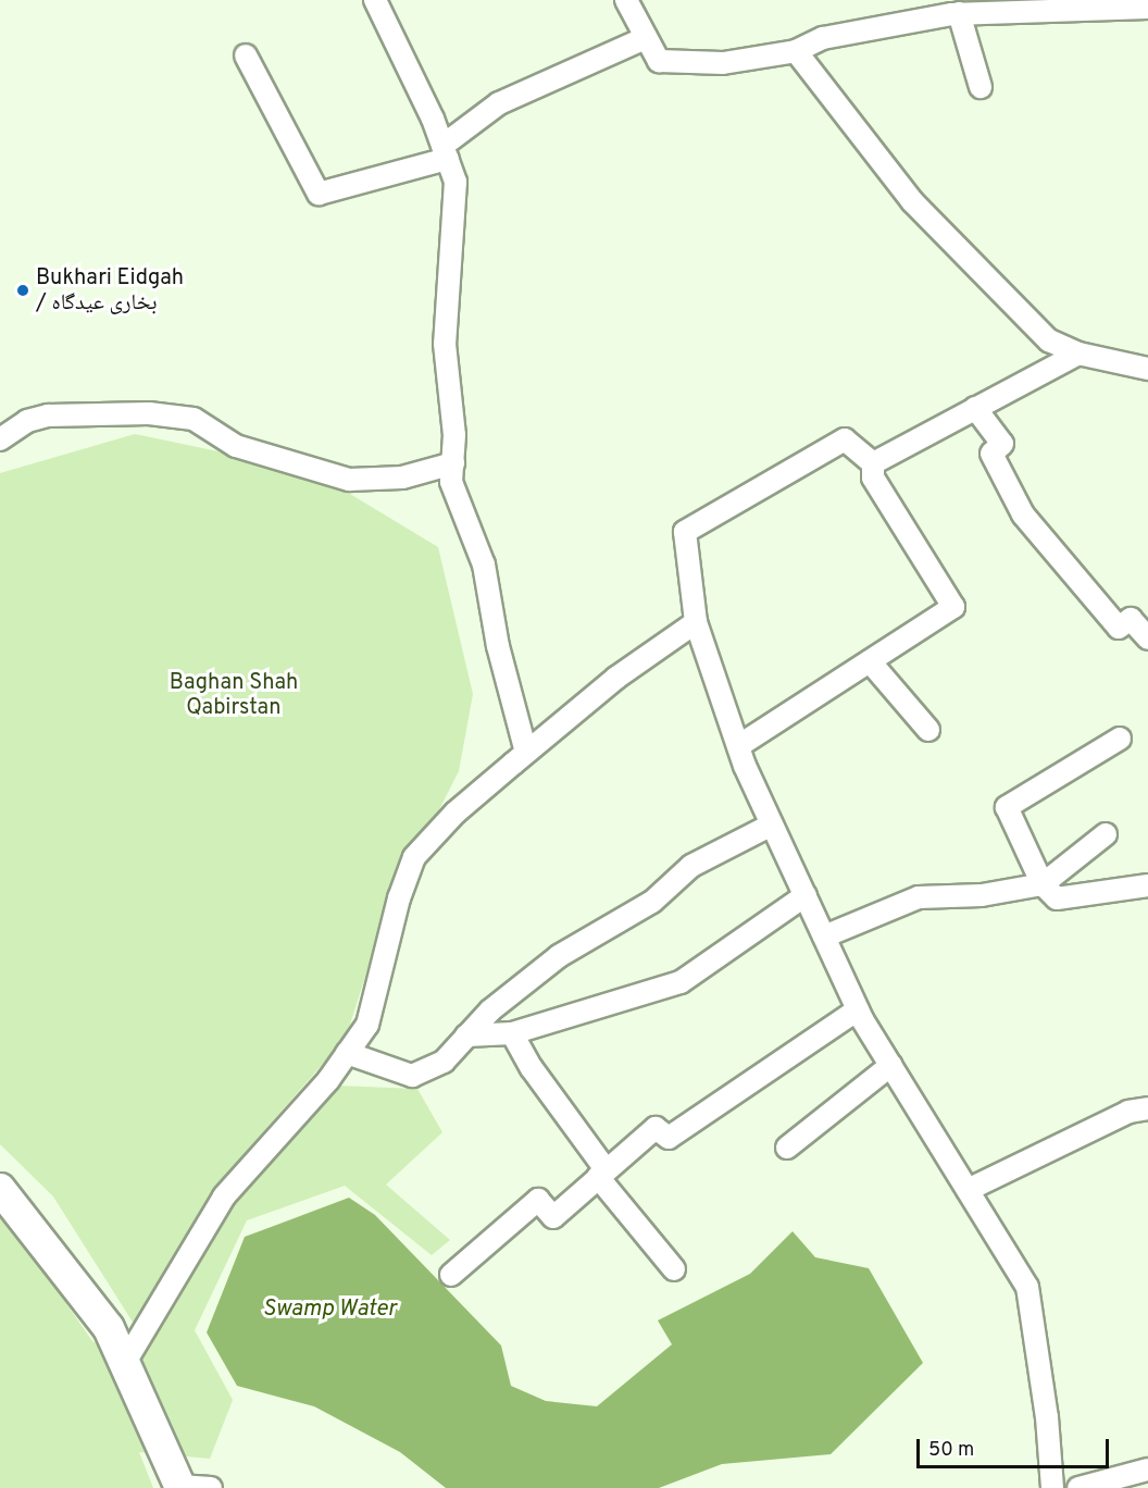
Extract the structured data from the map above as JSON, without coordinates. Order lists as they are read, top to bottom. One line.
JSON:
{"water":["Swamp Water"],"parks":["Baghan Shah Qabirstan"],"places":["Bukhari Eidgah / بخاری عیدگاہ"],"scale_bar":"50 m"}
